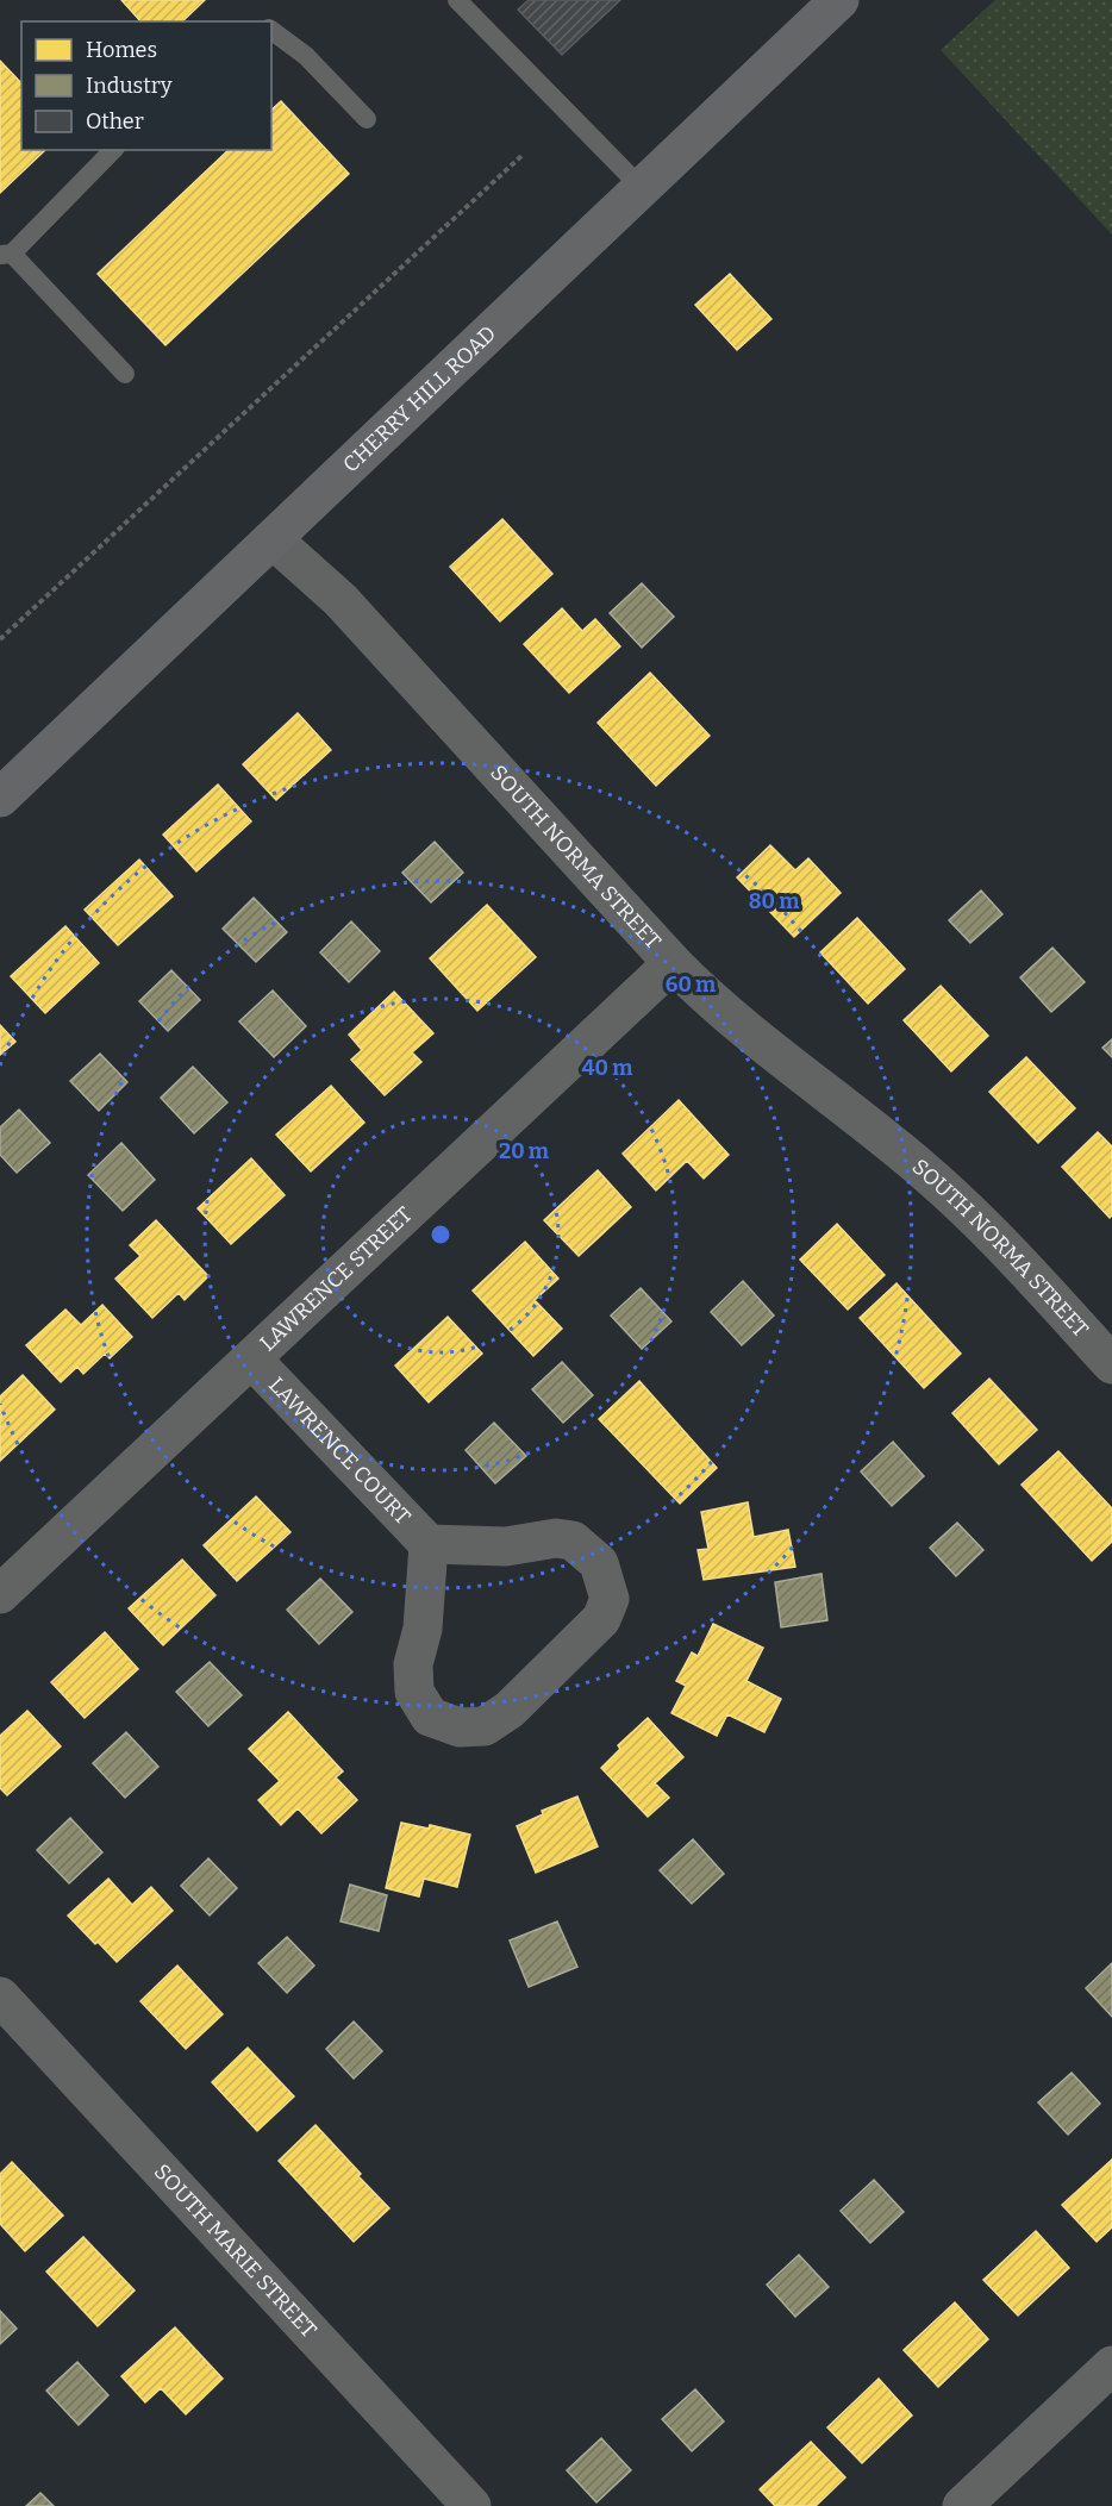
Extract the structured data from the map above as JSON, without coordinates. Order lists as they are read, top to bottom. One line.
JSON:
{"streets":{"main road":["CHERRY HILL ROAD"],"street":["SOUTH NORMA STREET","LAWRENCE STREET","LAWRENCE COURT","SOUTH MARIE STREET"]},"crossings":[["CHERRY HILL ROAD","SOUTH NORMA STREET"],["SOUTH NORMA STREET","LAWRENCE STREET"],["LAWRENCE STREET","LAWRENCE COURT"]],"legend":["Homes","Industry","Other"],"rings":["80 m","60 m","40 m","20 m"]}
